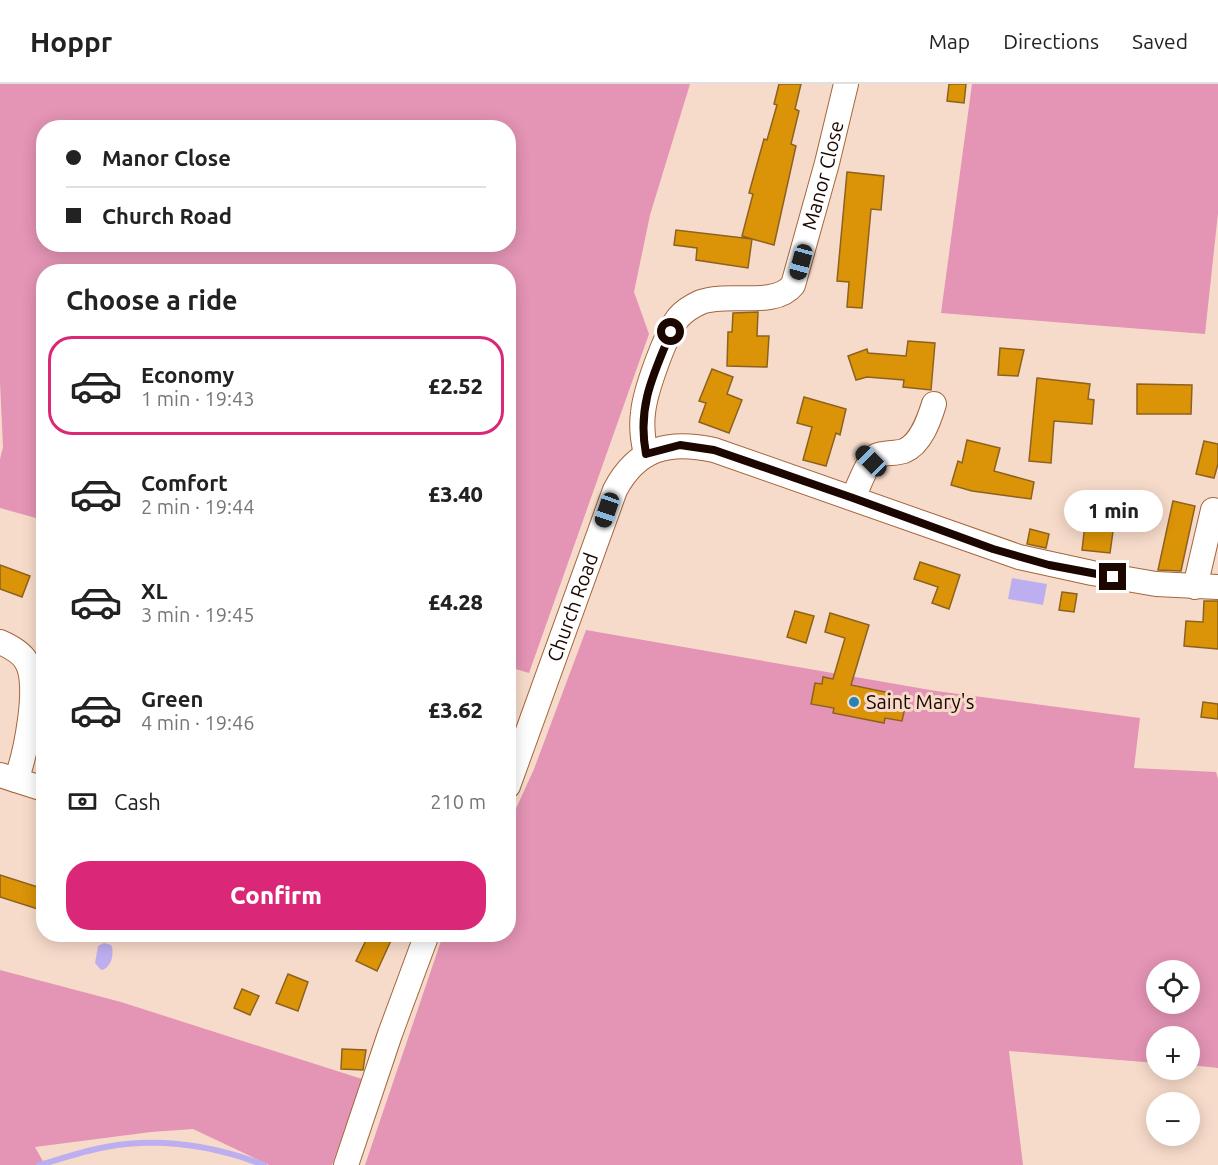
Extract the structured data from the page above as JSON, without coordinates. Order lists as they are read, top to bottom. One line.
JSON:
{"streets":{"street":["Manor Close","Church Road"]},"crossings":[["Manor Close","Church Road"]],"places":["Saint Mary's"],"page":{"header":"Hoppr","nav":["Map","Directions","Saved"],"banner":["Manor Close","Church Road"],"heading":"Choose a ride","list":[{"name":"Economy","note":"1 min · 19:43","value":"£2.52"},{"name":"Comfort","note":"2 min · 19:44","value":"£3.40"},{"name":"XL","note":"3 min · 19:45","value":"£4.28"},{"name":"Green","note":"4 min · 19:46","value":"£3.62"}],"bubble":"1 min","pay":["Cash","210 m"],"buttons":"Confirm","map_buttons":["+","−"]}}
